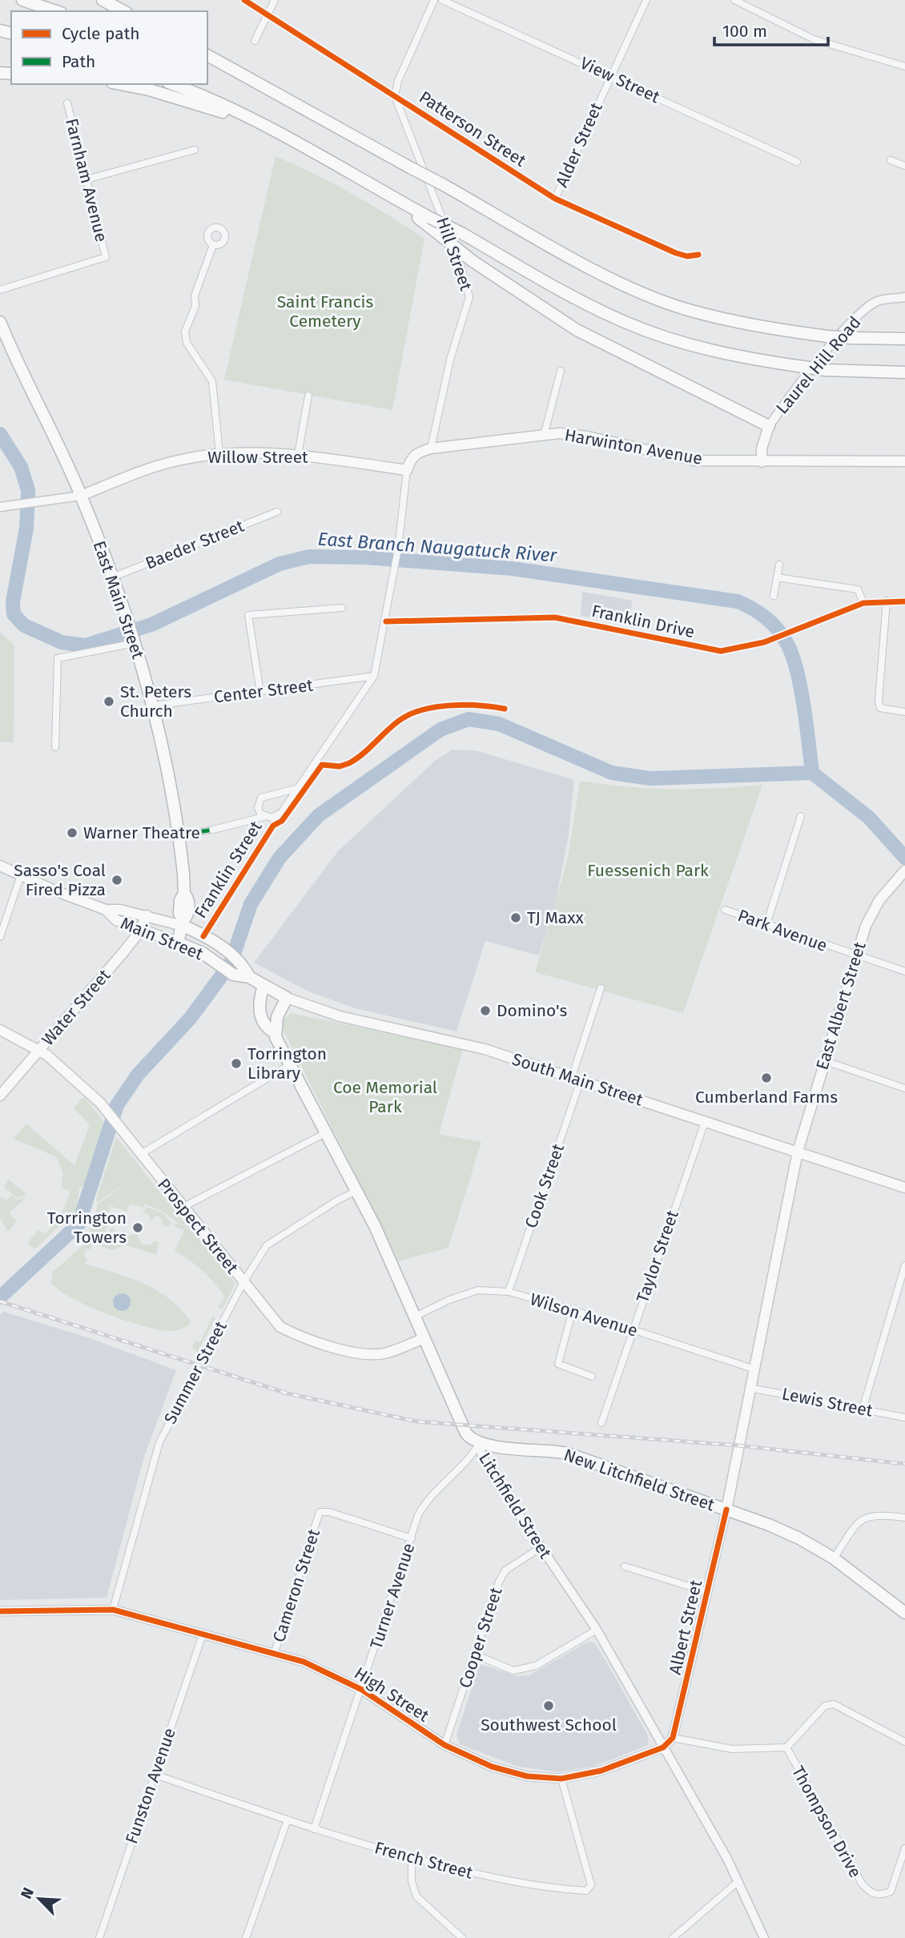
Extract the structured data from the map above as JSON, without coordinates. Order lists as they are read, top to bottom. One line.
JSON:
{"streets":{"highway":["East Main Street","Main Street","South Main Street","New Litchfield Street","Litchfield Street"],"main road":["Laurel Hill Road","Harwinton Avenue","Willow Street","East Albert Street","Water Street","Prospect Street","Albert Street"],"street":["View Street","Patterson Street","Alder Street","Farnham Avenue","Hill Street","Baeder Street","Franklin Drive","Center Street","Franklin Street","Park Avenue","Cook Street","Taylor Street","Wilson Avenue","Summer Street","Lewis Street","Cameron Street","Turner Avenue","Cooper Street","High Street","Funston Avenue","Thompson Drive","French Street"]},"crossings":[["View Street","Alder Street"],["Patterson Street","Alder Street"],["Patterson Street","Hill Street"],["Hill Street","Harwinton Avenue"],["Laurel Hill Road","Harwinton Avenue"],["Willow Street","East Main Street"],["Willow Street","Franklin Street"],["Baeder Street","East Main Street"],["East Main Street","Center Street"],["East Main Street","Main Street"],["Franklin Drive","Franklin Street"],["Center Street","Franklin Street"],["Franklin Street","Main Street"],["Park Avenue","East Albert Street"],["Main Street","Water Street"],["Main Street","South Main Street"],["East Albert Street","South Main Street"],["East Albert Street","Albert Street"],["Water Street","Prospect Street"],["South Main Street","Cook Street"],["South Main Street","Taylor Street"],["South Main Street","Litchfield Street"],["South Main Street","Albert Street"],["Cook Street","Wilson Avenue"],["Prospect Street","Summer Street"],["Prospect Street","Litchfield Street"],["Taylor Street","Wilson Avenue"],["Wilson Avenue","Litchfield Street"],["Wilson Avenue","Albert Street"],["Summer Street","Litchfield Street"],["Summer Street","High Street"],["Lewis Street","Albert Street"],["New Litchfield Street","Litchfield Street"],["New Litchfield Street","Turner Avenue"],["New Litchfield Street","Albert Street"],["Litchfield Street","Turner Avenue"],["Litchfield Street","Cooper Street"],["Litchfield Street","High Street"],["Cameron Street","Turner Avenue"],["Cameron Street","High Street"],["Turner Avenue","High Street"],["Turner Avenue","French Street"],["Albert Street","Thompson Drive"],["Cooper Street","High Street"],["High Street","Funston Avenue"],["High Street","French Street"],["Funston Avenue","French Street"]],"water":["East Branch Naugatuck River"],"parks":["Saint Francis Cemetery","Fuessenich Park","Coe Memorial Park"],"places":["St. Peters Church","Warner Theatre","Sasso's Coal Fired Pizza","TJ Maxx","Domino's","Torrington Library","Cumberland Farms","Torrington Towers","Southwest School"],"legend":["Cycle path","Path"],"scale_bar":"100 m","north":"top left"}
